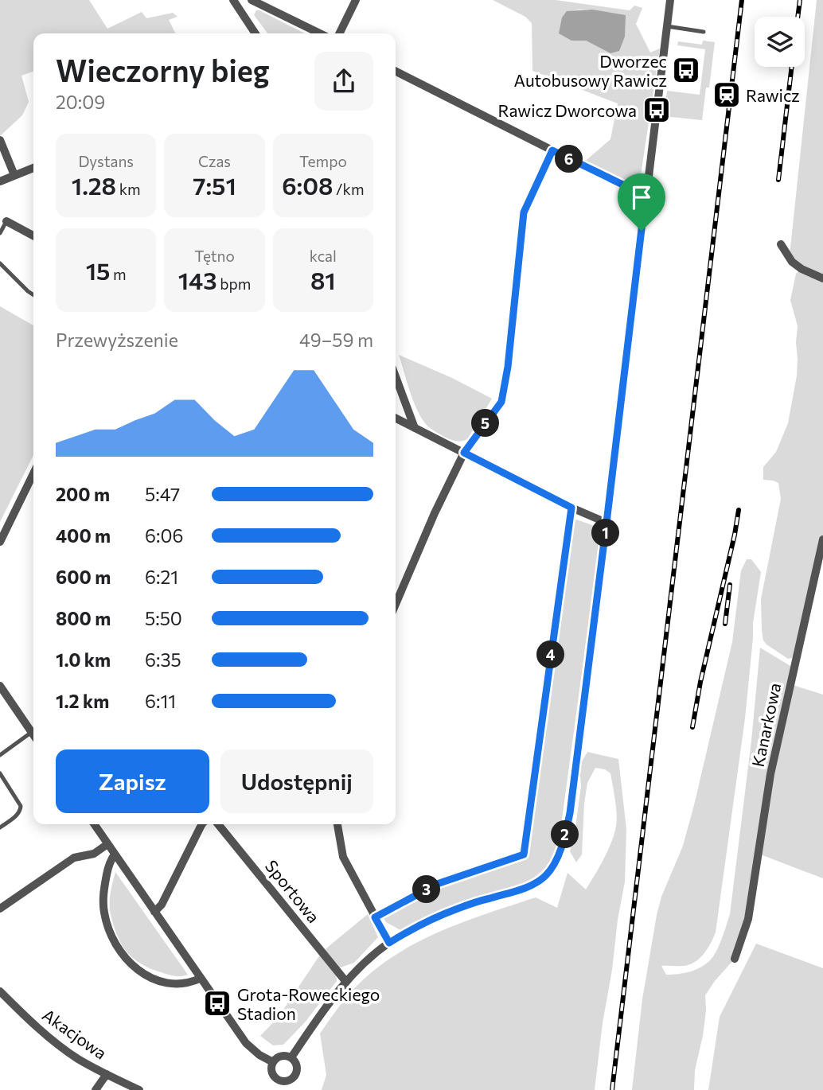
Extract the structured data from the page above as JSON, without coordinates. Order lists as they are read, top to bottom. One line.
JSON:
{"streets":{"street":["Kanarkowa","Sportowa","Akacjowa"]},"places":{"bus stop":["Dworzec Autobusowy Rawicz","Rawicz Dworcowa","Grota-Roweckiego Stadion"],"station":["Rawicz"]},"page":{"heading":["Wieczorny bieg","20:09"],"stats":[["Dystans","1.28 km"],["Czas","7:51"],["Tempo","6:08 /km"],["15 m"],["Tętno","143 bpm"],["kcal","81"]],"pins":["6","5","1","4","2","3"],"chart":["Przewyższenie","49–59 m"],"list":[{"name":"200 m","note":"5:47"},{"name":"400 m","note":"6:06"},{"name":"600 m","note":"6:21"},{"name":"800 m","note":"5:50"},{"name":"1.0 km","note":"6:35"},{"name":"1.2 km","note":"6:11"}],"buttons":["Zapisz","Udostępnij"]}}
